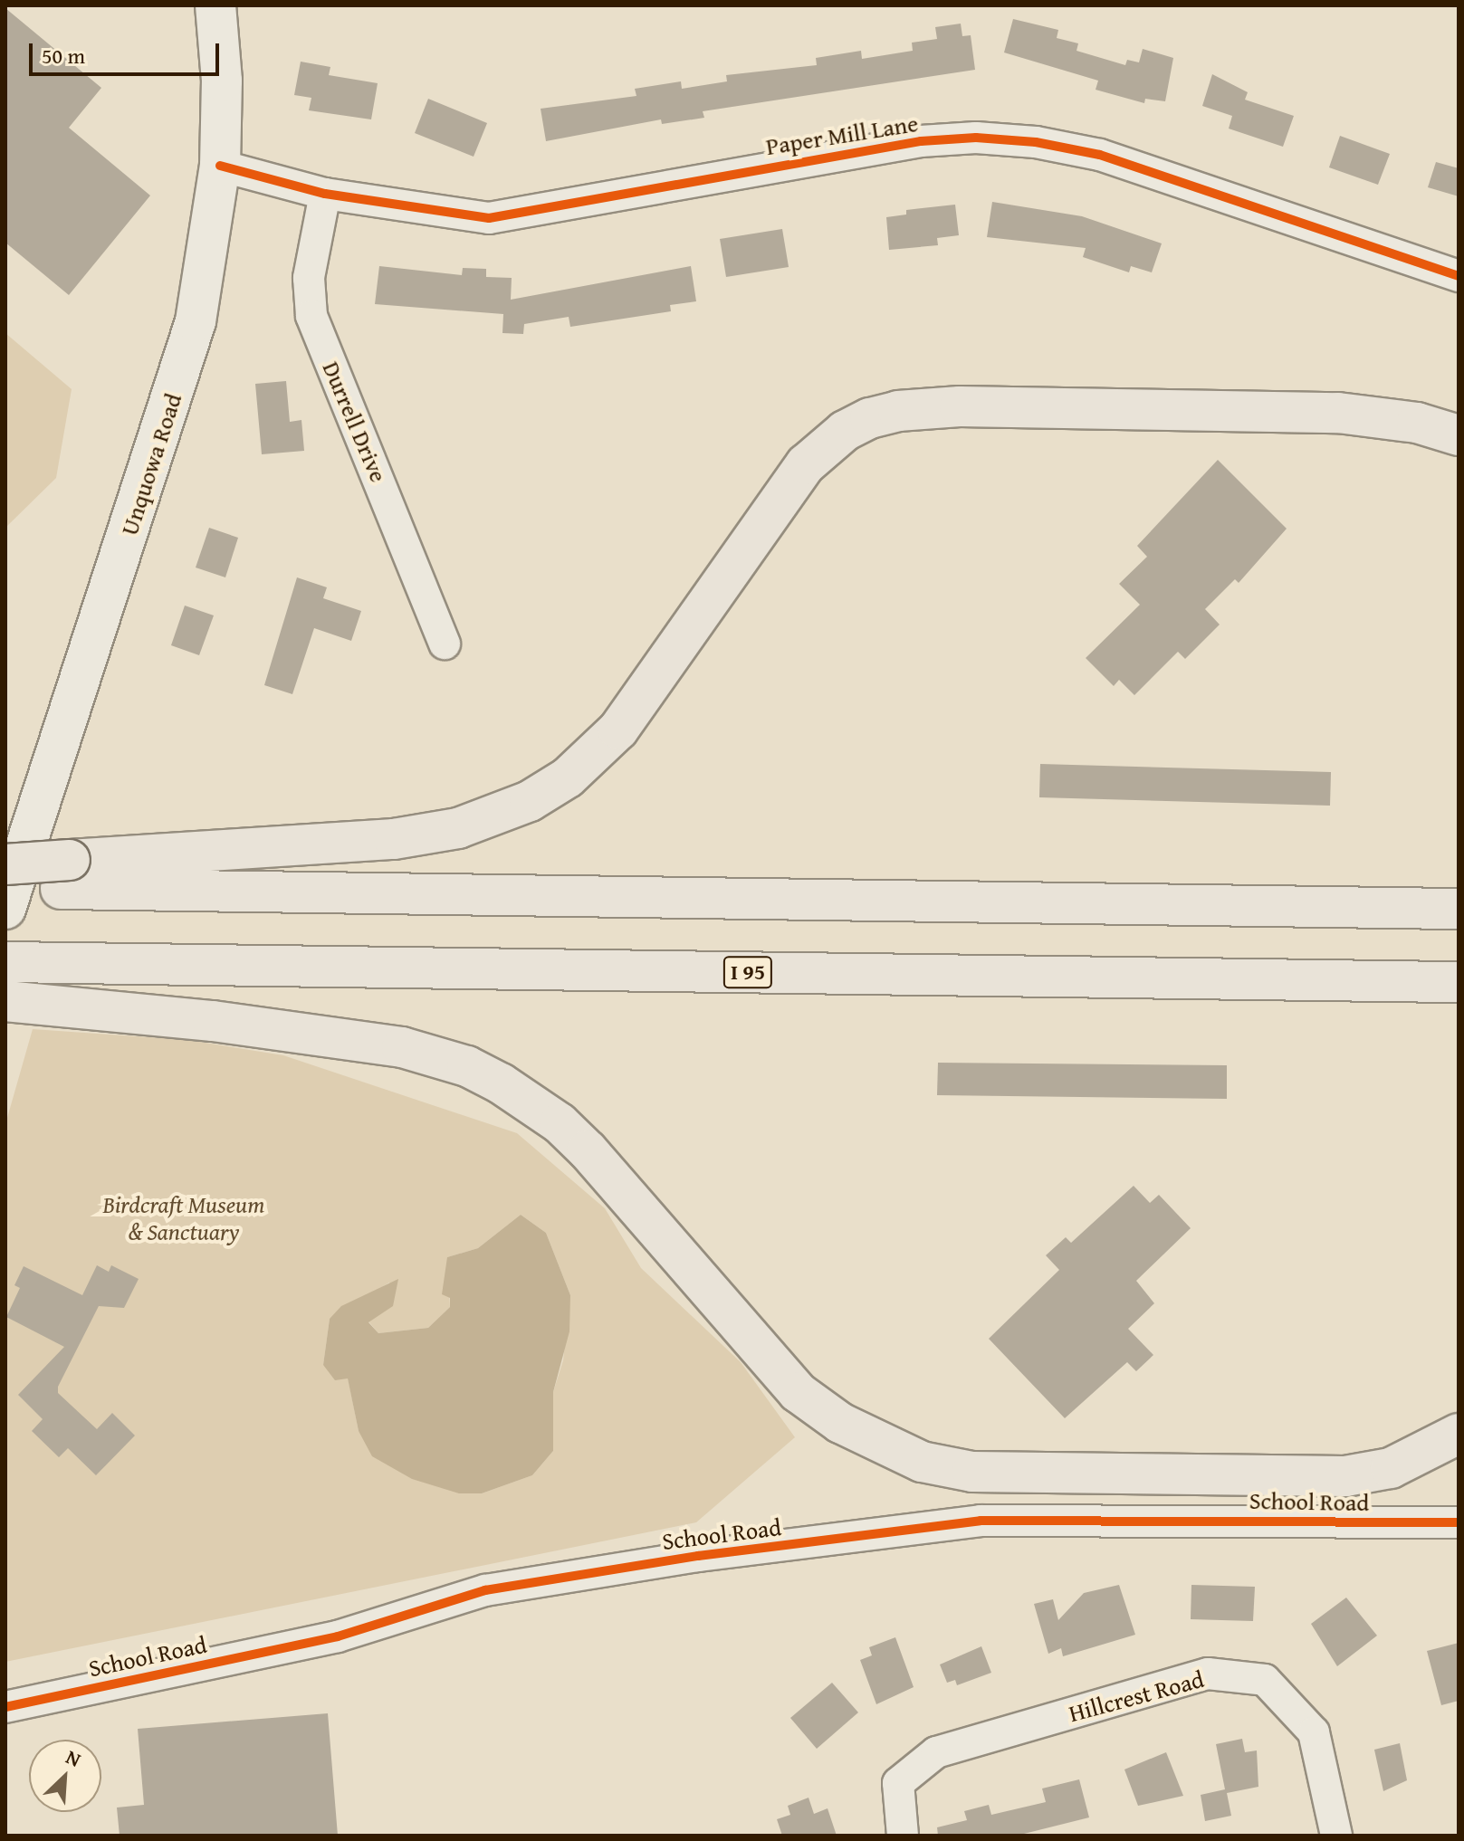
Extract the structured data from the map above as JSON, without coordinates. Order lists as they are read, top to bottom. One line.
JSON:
{"streets":{"highway":["I 95"],"street":["Paper Mill Lane","Durrell Drive","Unquowa Road","School Road","Hillcrest Road"]},"crossings":[["Paper Mill Lane","Durrell Drive"],["Paper Mill Lane","Unquowa Road"]],"parks":["Birdcraft Museum & Sanctuary"],"scale_bar":"50 m","north":"top right"}
